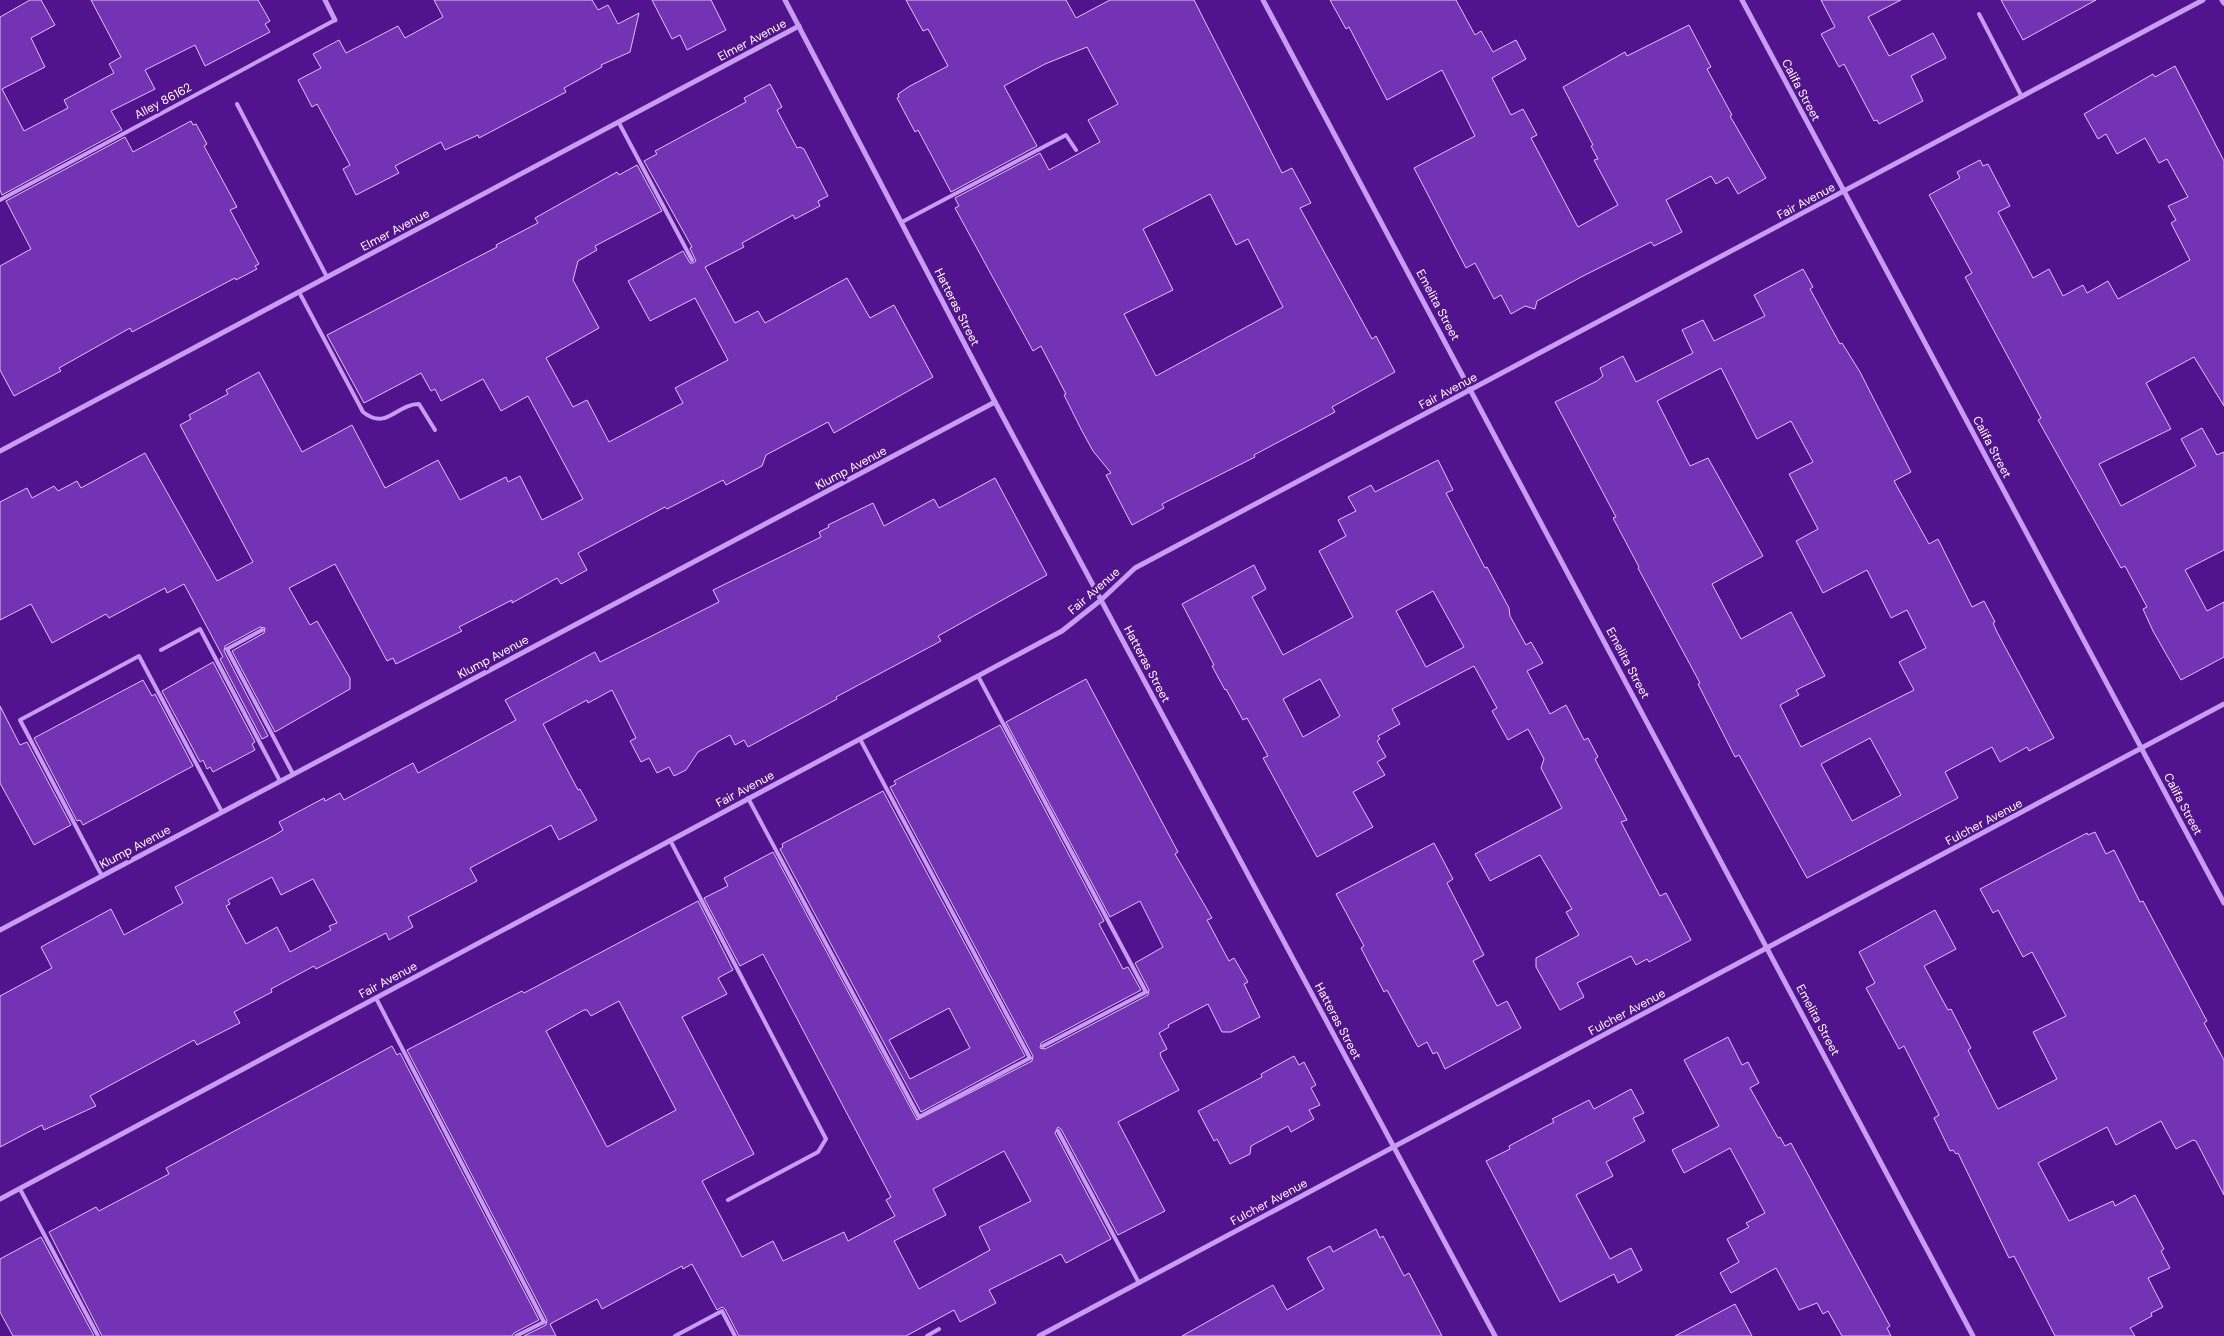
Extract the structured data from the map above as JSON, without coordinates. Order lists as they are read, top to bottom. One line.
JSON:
{"streets":{"street":["Elmer Avenue","Califa Street","Fair Avenue","Emelita Street","Hatteras Street","Klump Avenue","Fulcher Avenue"],"lane":["Alley 86162"]},"crossings":[["Elmer Avenue","Hatteras Street"],["Califa Street","Fair Avenue"],["Califa Street","Fulcher Avenue"],["Fair Avenue","Emelita Street"],["Fair Avenue","Hatteras Street"],["Emelita Street","Fulcher Avenue"],["Hatteras Street","Klump Avenue"],["Hatteras Street","Fulcher Avenue"]]}
